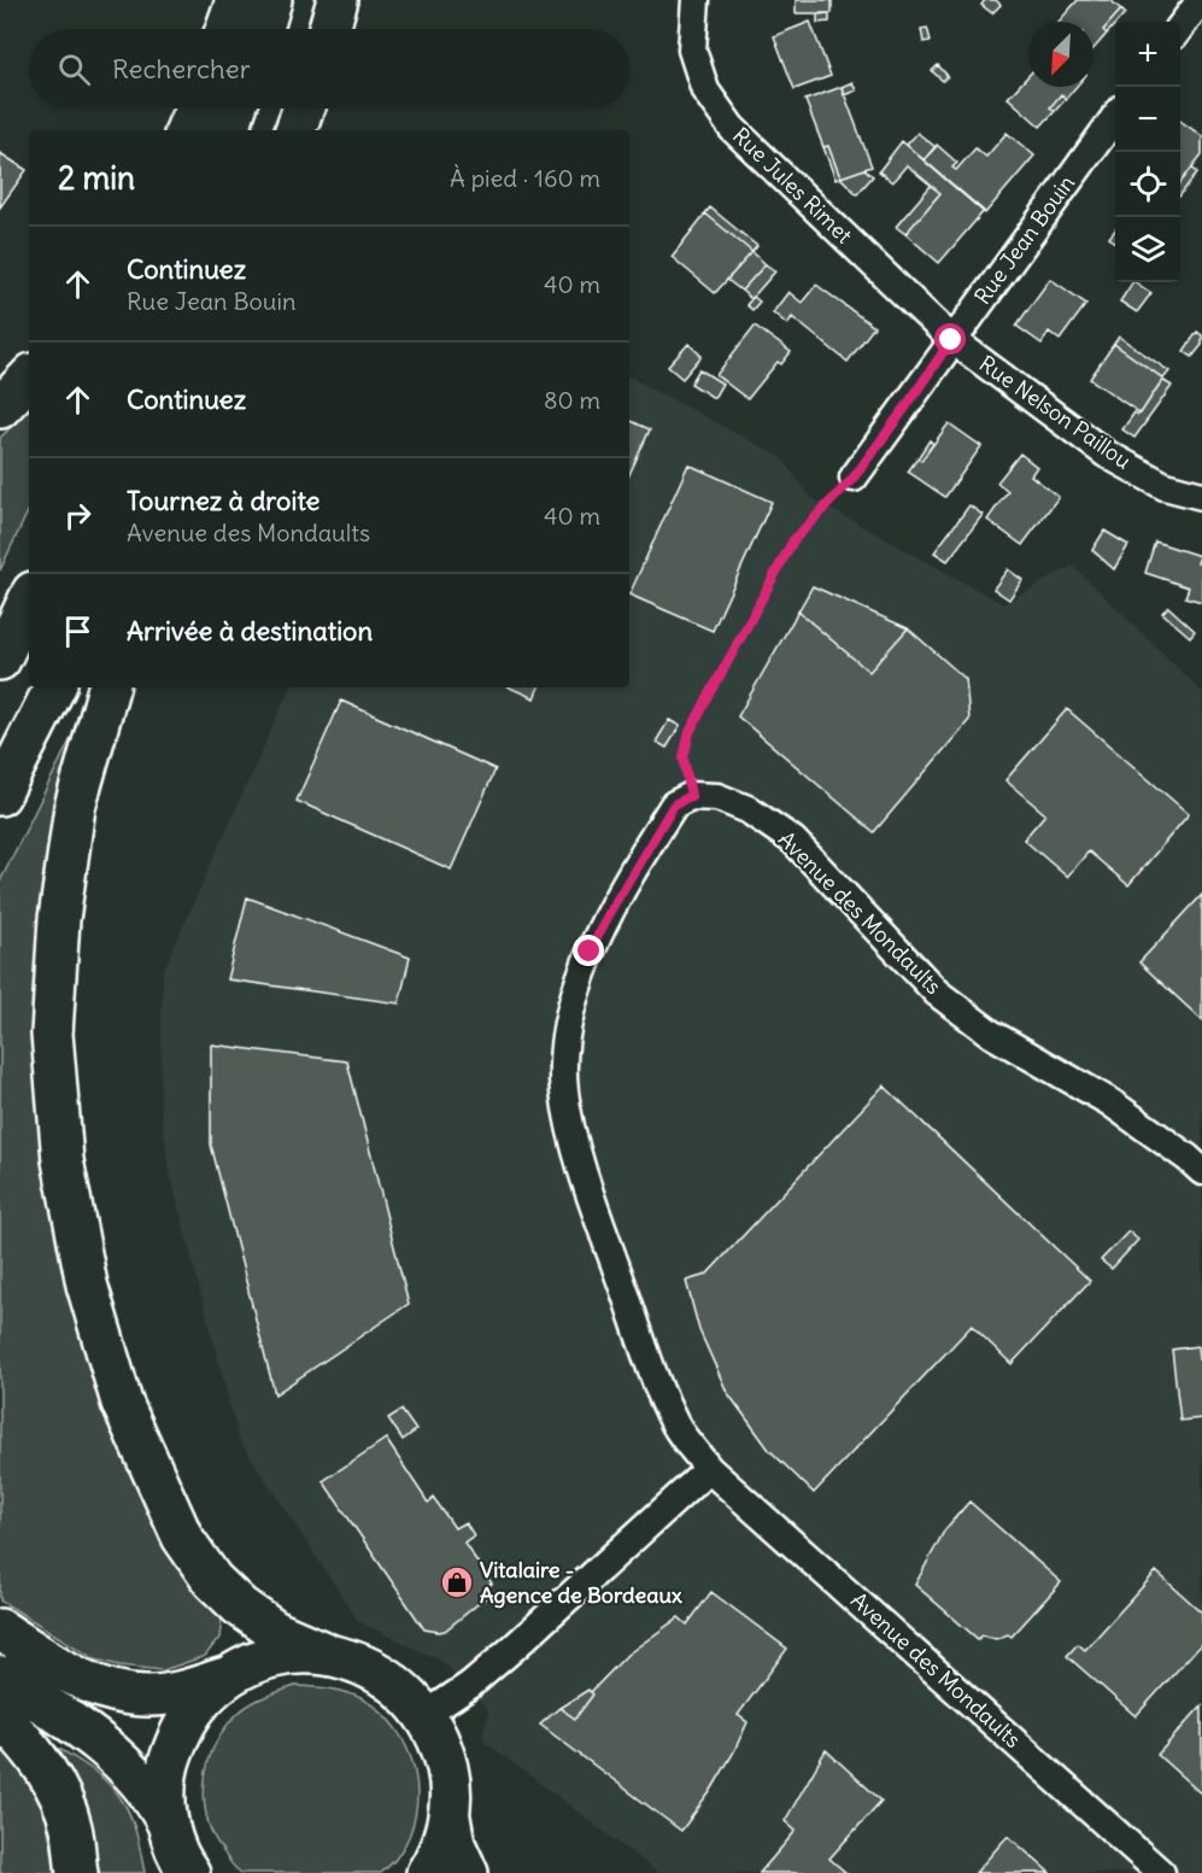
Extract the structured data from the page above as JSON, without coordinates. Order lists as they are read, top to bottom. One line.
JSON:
{"streets":{"street":["Rue Jules Rimet","Rue Jean Bouin","Rue Nelson Paillou","Avenue des Mondaults"]},"crossings":[["Rue Jules Rimet","Rue Jean Bouin"],["Rue Jules Rimet","Rue Nelson Paillou"],["Rue Jean Bouin","Rue Nelson Paillou"]],"places":{"shop":["Vitalaire - Agence de Bordeaux"]},"north":"bottom left","page":{"map_buttons":["+","−"],"search":"Rechercher","heading":["2 min","À pied · 160 m"],"list":[["Continuez","Rue Jean Bouin","40 m"],["Continuez","80 m"],["Tournez à droite","Avenue des Mondaults","40 m"],"Arrivée à destination"]}}
